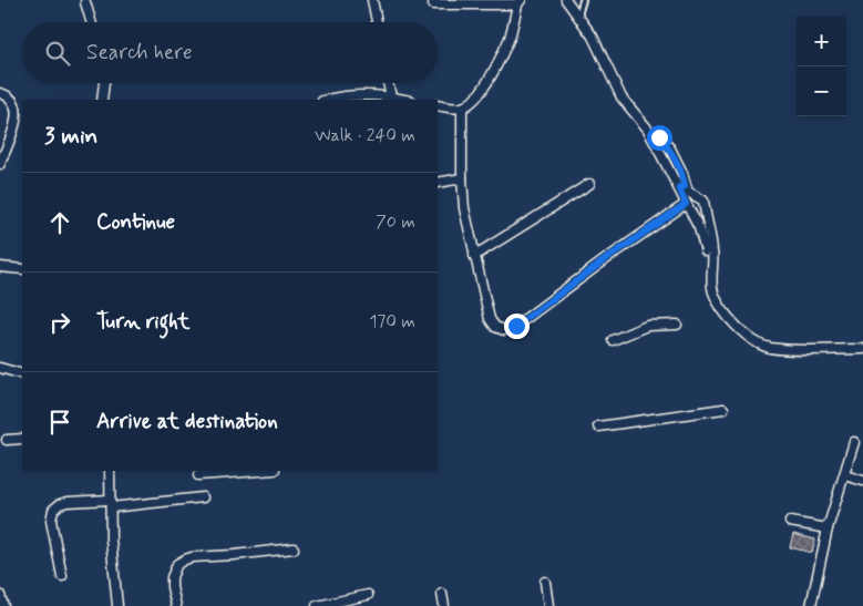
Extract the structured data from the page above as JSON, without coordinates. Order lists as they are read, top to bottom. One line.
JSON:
{"page":{"map_buttons":["+","−"],"search":"Search here","heading":["3 min","Walk · 240 m"],"list":[["Continue","70 m"],["Turn right","170 m"],"Arrive at destination"]}}
